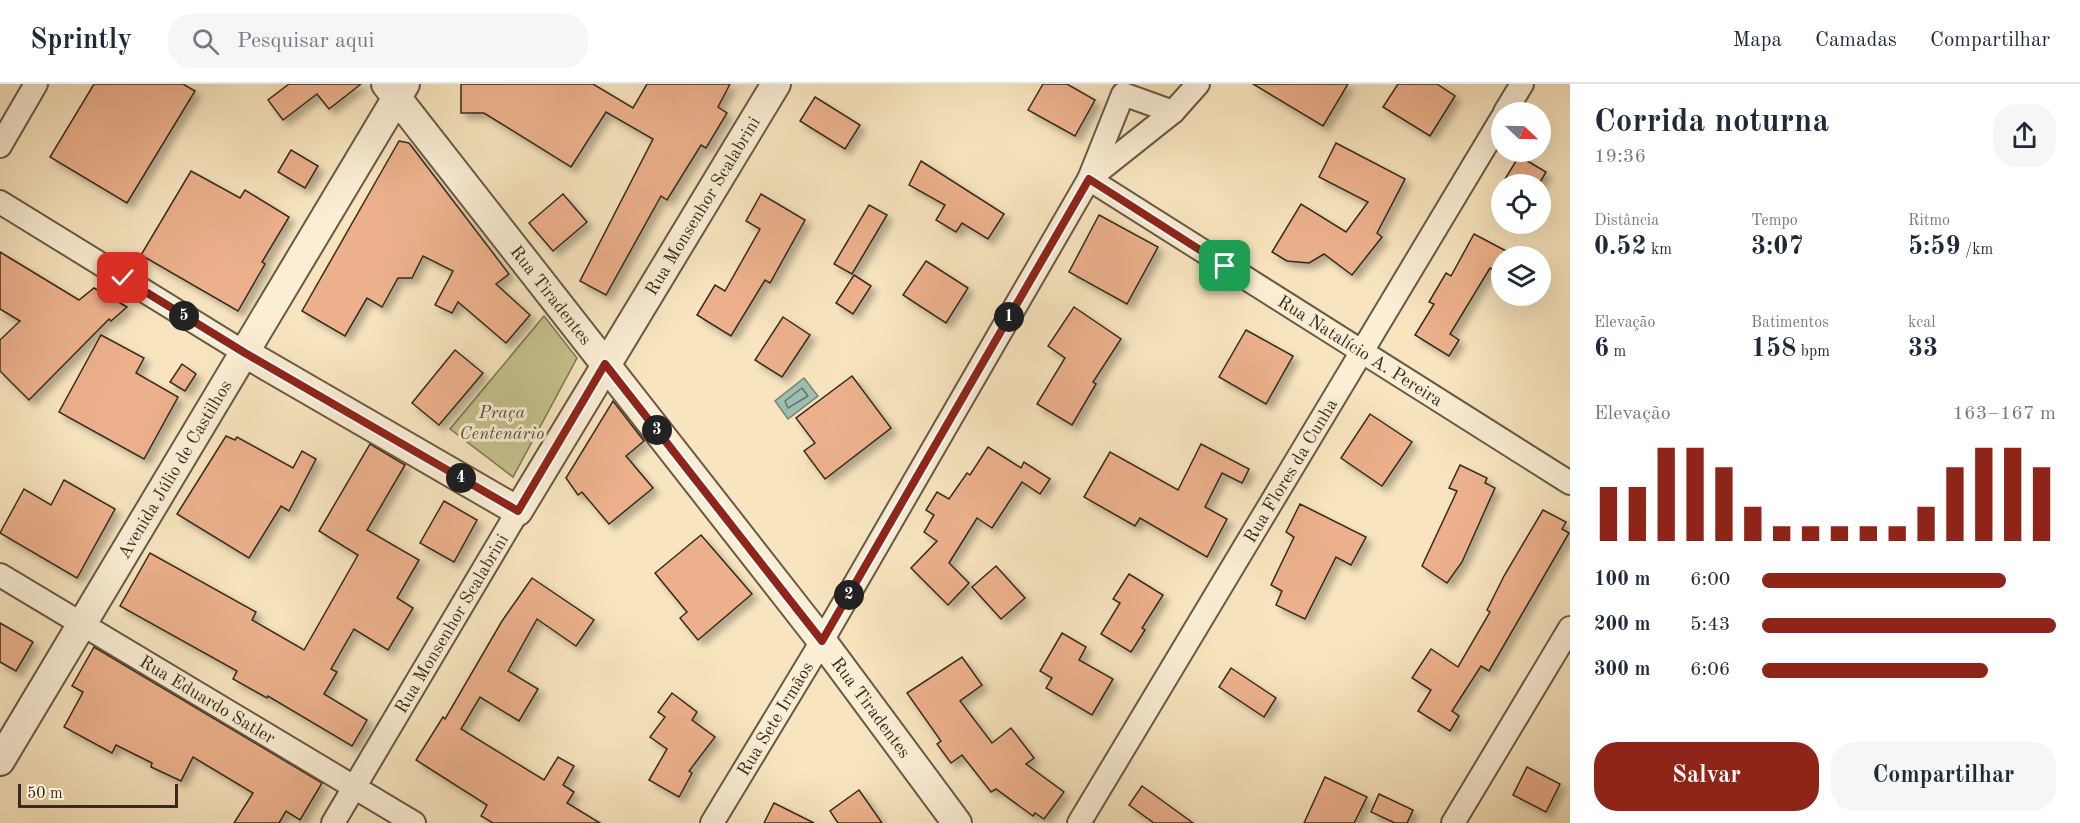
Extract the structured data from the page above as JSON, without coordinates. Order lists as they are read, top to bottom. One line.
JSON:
{"streets":{"street":["Rua Monsenhor Scalabrini","Rua Tiradentes","Rua Natalício A. Pereira","Avenida Júlio de Castilhos","Rua Flores da Cunha","Rua Eduardo Satler","Rua Sete Irmãos"]},"crossings":[["Rua Monsenhor Scalabrini","Rua Tiradentes"],["Rua Monsenhor Scalabrini","Rua Eduardo Satler"],["Rua Tiradentes","Avenida Júlio de Castilhos"],["Rua Tiradentes","Rua Sete Irmãos"],["Rua Natalício A. Pereira","Rua Flores da Cunha"],["Rua Natalício A. Pereira","Rua Sete Irmãos"],["Avenida Júlio de Castilhos","Rua Eduardo Satler"]],"parks":["Praça Centenário"],"scale_bar":"50 m","north":"right","page":{"header":"Sprintly","search":"Pesquisar aqui","nav":["Mapa","Camadas","Compartilhar"],"heading":["Corrida noturna","19:36"],"stats":[["Distância","0.52 km"],["Tempo","3:07"],["Ritmo","5:59 /km"],["Elevação","6 m"],["Batimentos","158 bpm"],["kcal","33"]],"pins":["5","1","3","4","2"],"chart":["Elevação","163–167 m"],"list":[{"name":"100 m","note":"6:00"},{"name":"200 m","note":"5:43"},{"name":"300 m","note":"6:06"}],"buttons":["Salvar","Compartilhar"],"scale":"50 m"}}
